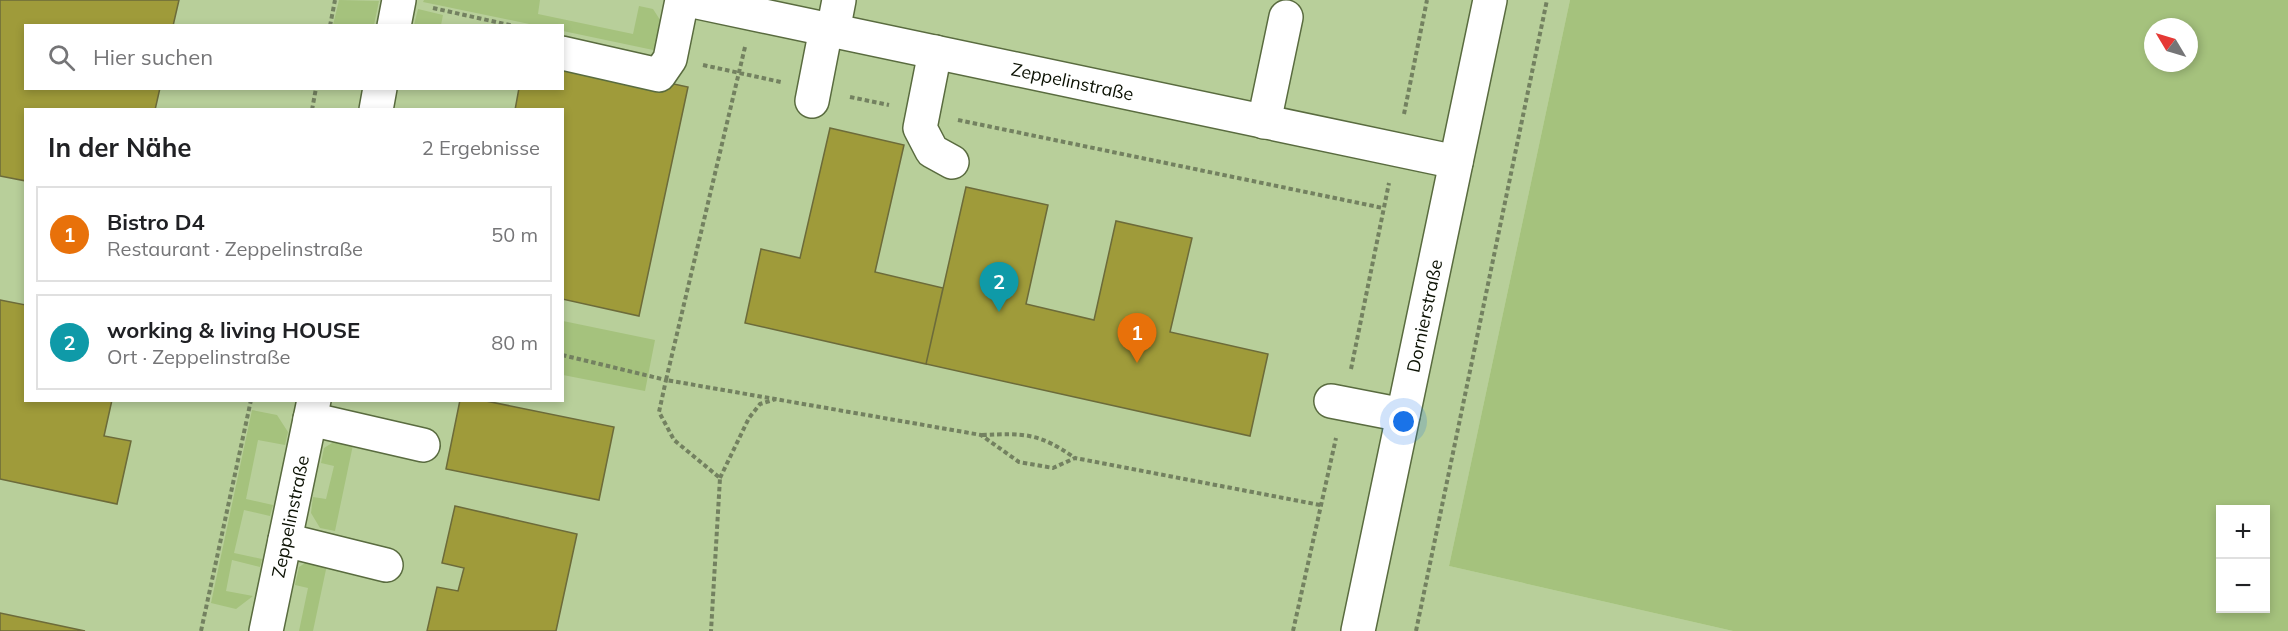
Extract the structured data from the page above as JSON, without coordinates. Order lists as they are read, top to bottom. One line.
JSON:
{"streets":{"street":["Zeppelinstraße","Dornierstraße"]},"crossings":[["Zeppelinstraße","Dornierstraße"]],"north":"top left","page":{"search":"Hier suchen","heading":["In der Nähe","2 Ergebnisse"],"list":[{"mark":"1","name":"Bistro D4","note":"Restaurant · Zeppelinstraße","value":"50 m"},{"mark":"2","name":"working & living HOUSE","note":"Ort · Zeppelinstraße","value":"80 m"}],"pins":["2","1"],"map_buttons":["+","−"]}}
